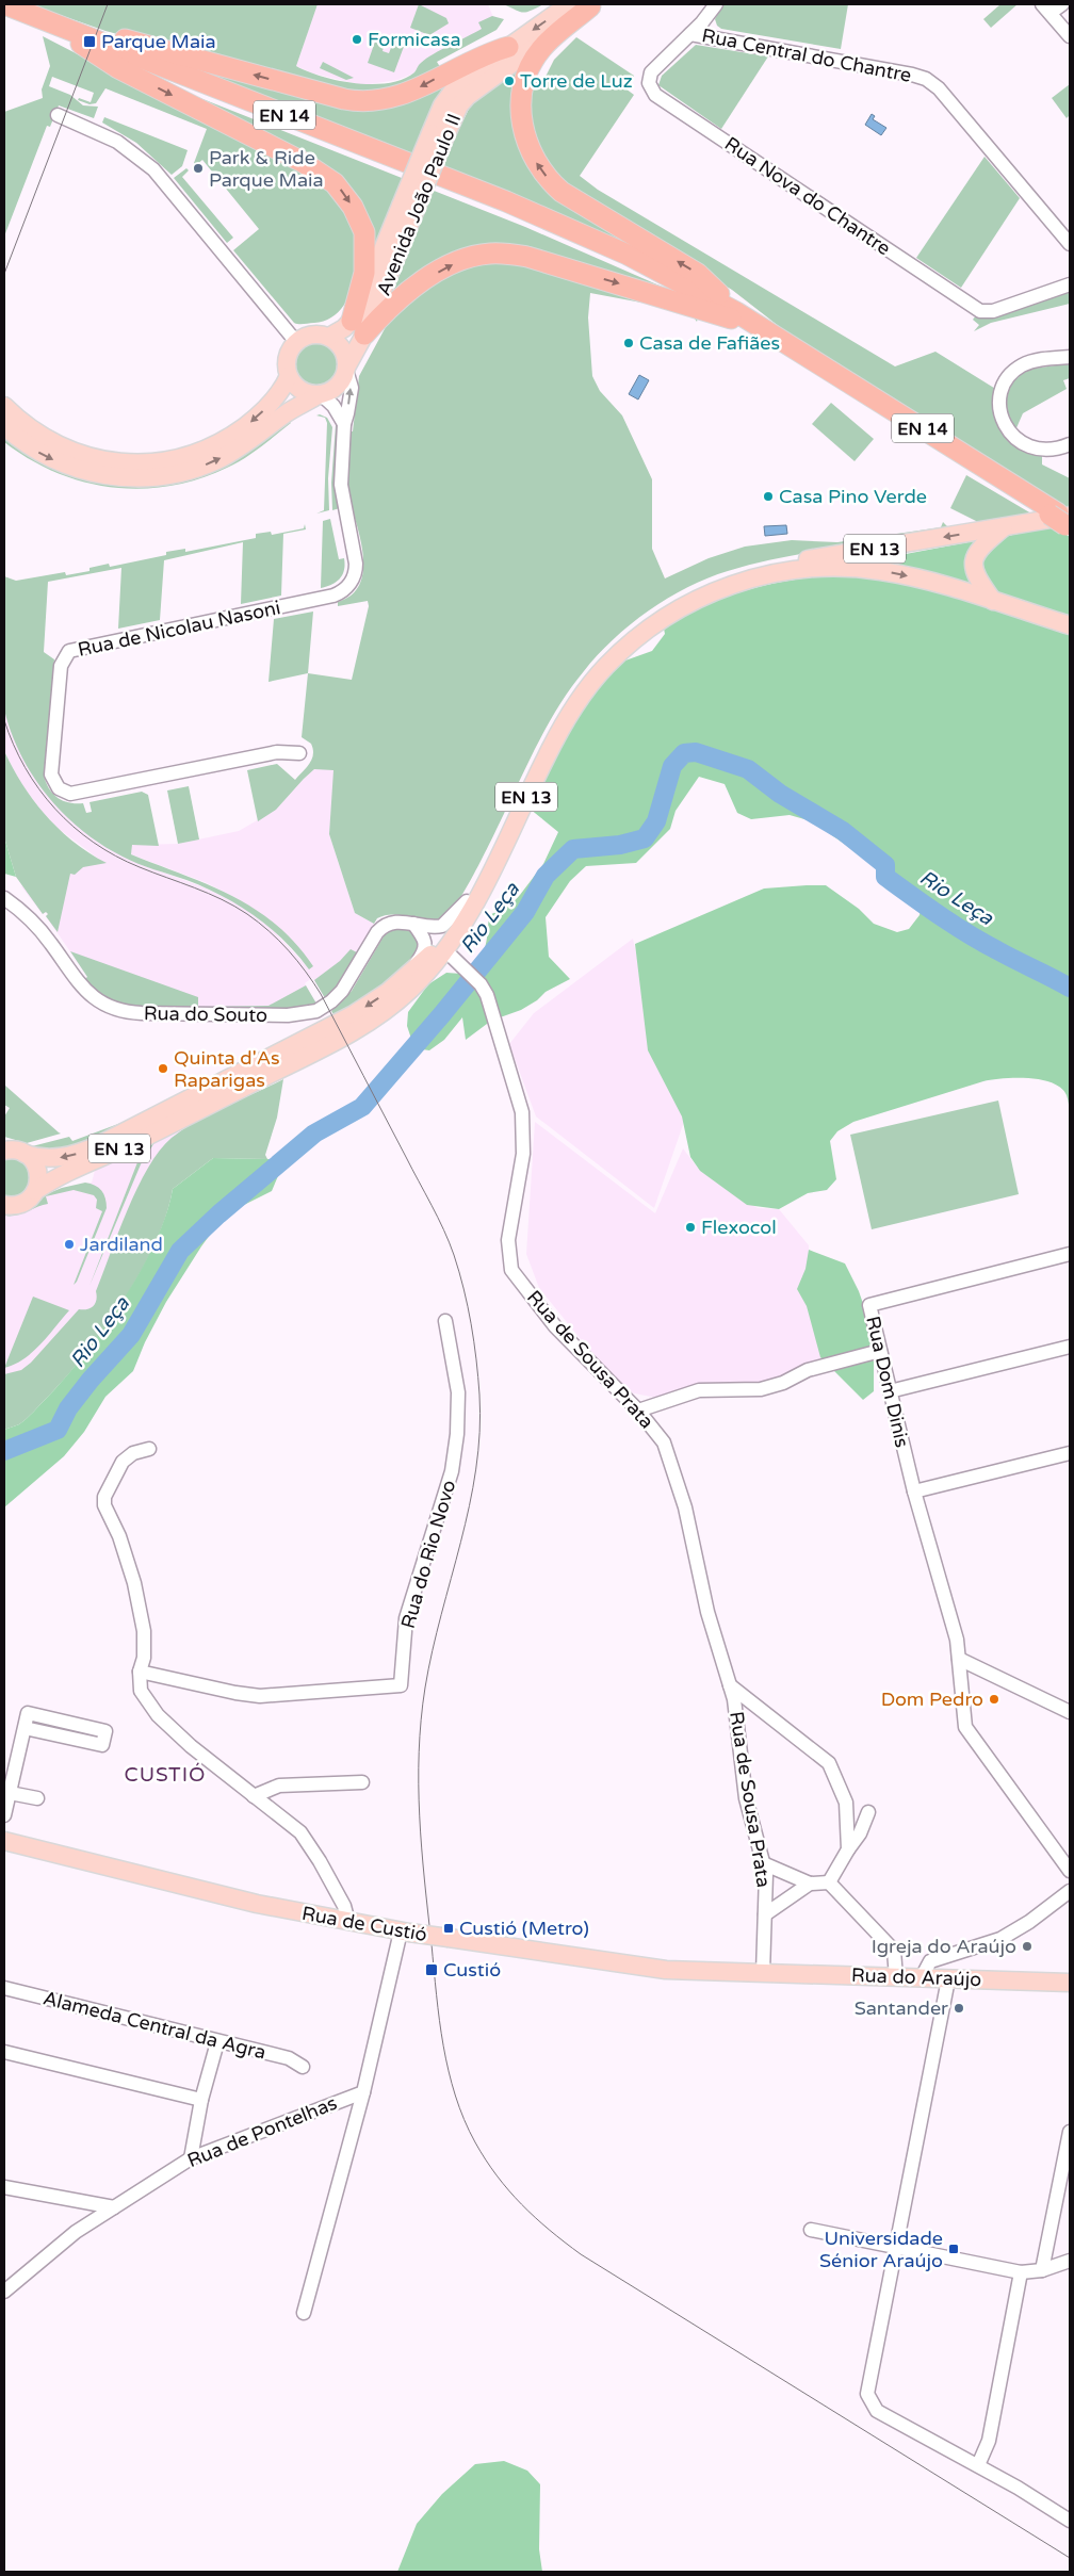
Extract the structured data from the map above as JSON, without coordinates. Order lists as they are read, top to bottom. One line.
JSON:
{"streets":{"highway":["EN 14"],"main road":["Avenida João Paulo II","EN 13","Rua de Custió","Rua do Araújo"],"street":["Rua Central do Chantre","Rua Nova do Chantre","Rua de Nicolau Nasoni","Rua do Souto","Rua de Sousa Prata","Rua Dom Dinis","Rua do Rio Novo","Alameda Central da Agra","Rua de Pontelhas"]},"crossings":[["Rua Central do Chantre","Rua Nova do Chantre"],["EN 14","EN 13"],["Avenida João Paulo II","Rua de Nicolau Nasoni"],["EN 13","Rua do Souto"],["EN 13","Rua de Sousa Prata"],["Rua de Sousa Prata","Rua de Custió"],["Rua de Sousa Prata","Rua do Araújo"],["Rua de Custió","Rua do Araújo"]],"districts":["CUSTIÓ"],"water":["Rio Leça"],"places":{"other":["Formicasa","Torre de Luz","Park & Ride Parque Maia","Casa de Fafiães","Casa Pino Verde","Quinta d'As Raparigas","Flexocol","Jardiland","Dom Pedro","Igreja do Araújo","Santander"],"transit":["Parque Maia","Custió (Metro)","Custió","Universidade Sénior Araújo"]}}
